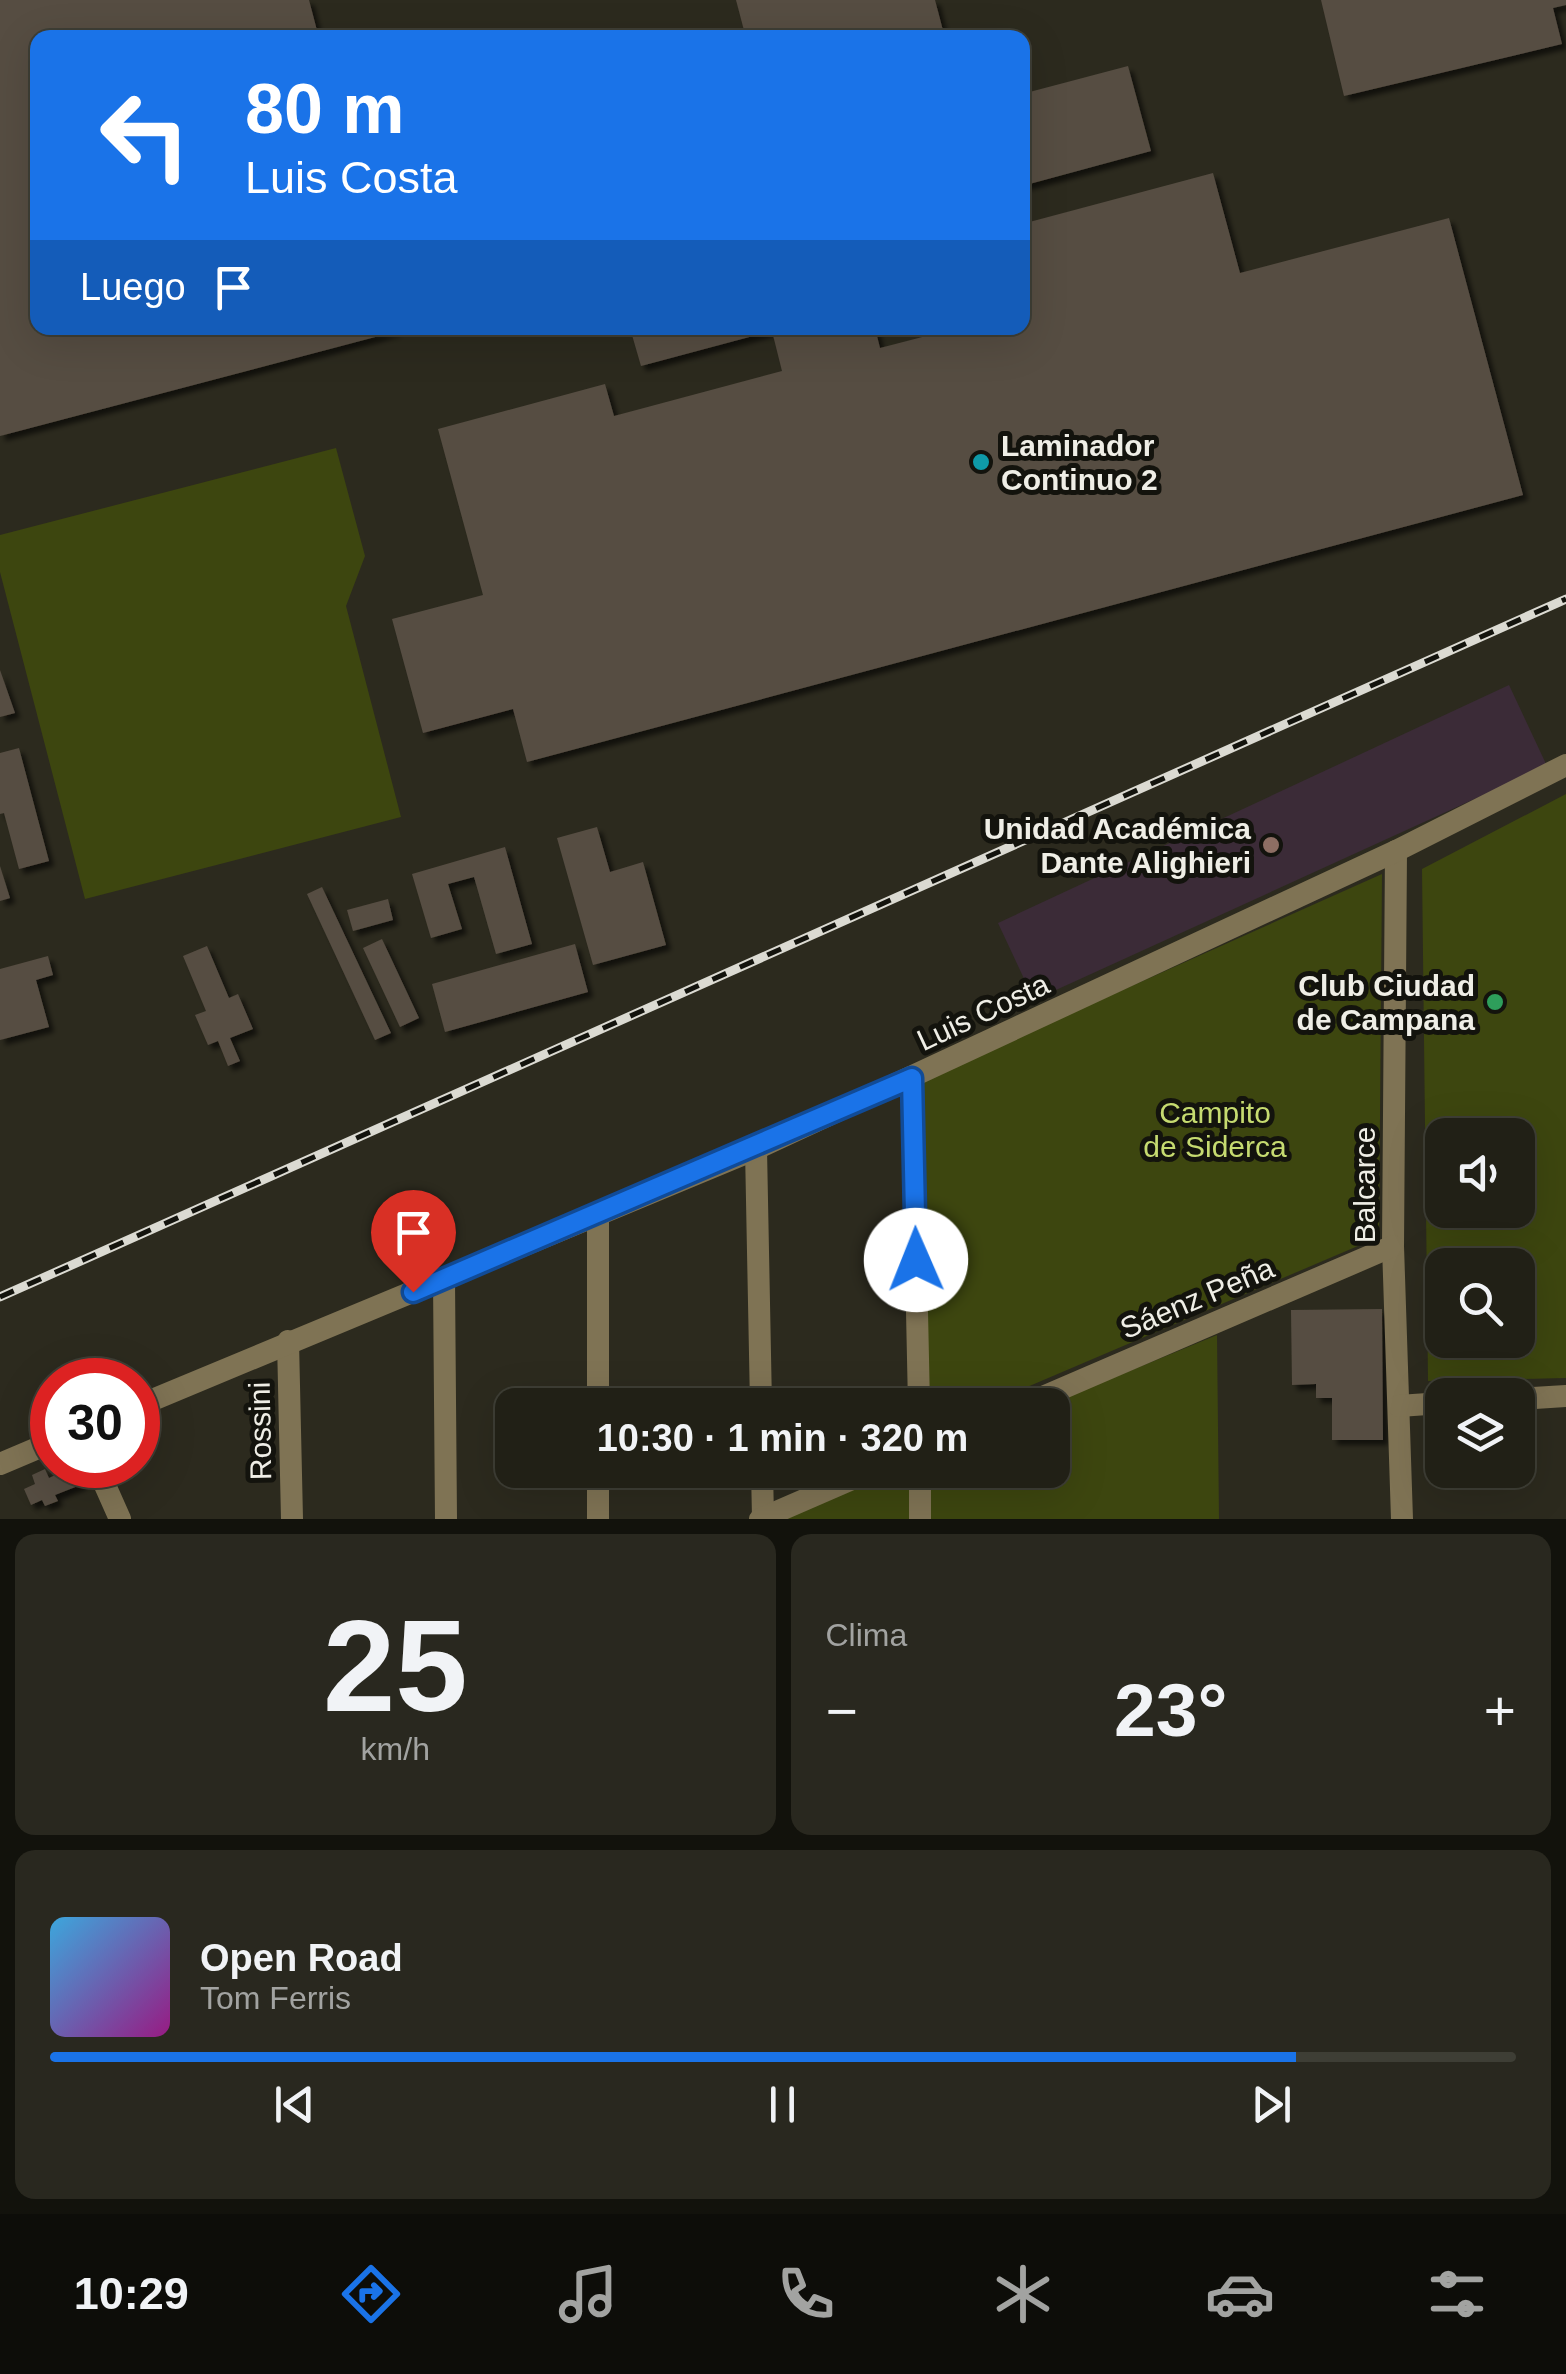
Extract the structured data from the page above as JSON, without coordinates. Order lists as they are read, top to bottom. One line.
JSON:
{"streets":{"street":["Luis Costa","Balcarce","Sáenz Peña","Rossini"]},"crossings":[["Luis Costa","Balcarce"],["Luis Costa","Rossini"],["Balcarce","Sáenz Peña"]],"parks":["Campito de Siderca"],"places":["Laminador Continuo 2","Unidad Académica Dante Alighieri","Club Ciudad de Campana"],"page":{"turn":["80 m","Luis Costa"],"then":"Luego","limit":"30","trip":"10:30 · 1 min · 320 m","tile":[["25","km/h"],"Clima"],"heat":["−","23°","+"],"song":["Open Road","Tom Ferris"],"tabs":"10:29"}}
